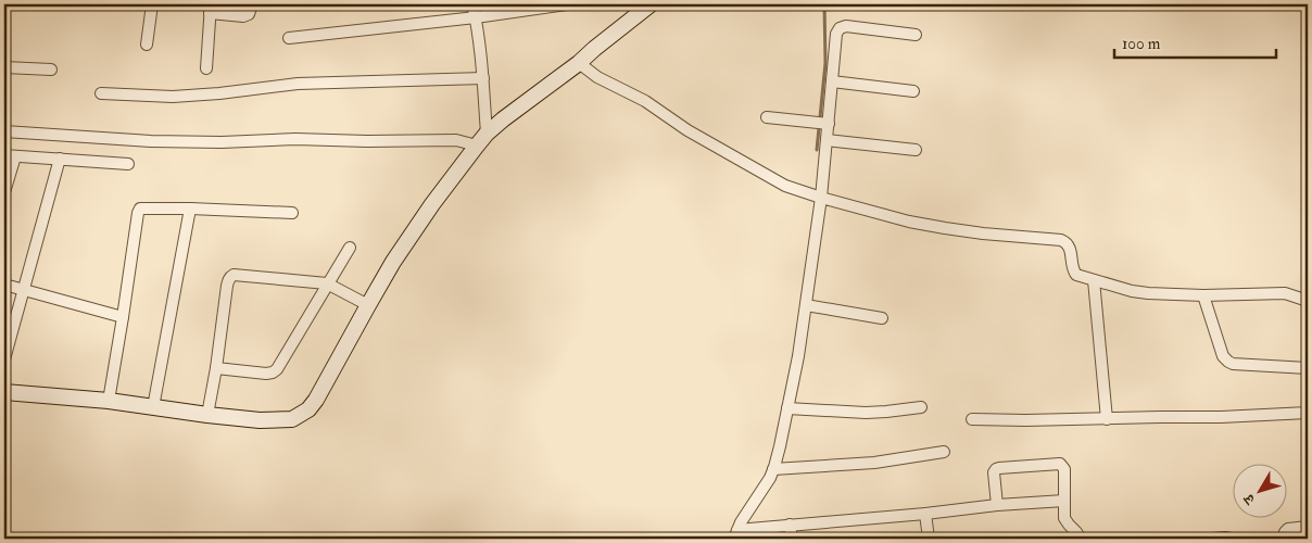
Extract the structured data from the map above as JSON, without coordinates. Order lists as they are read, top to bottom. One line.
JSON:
{"scale_bar":"100 m","north":"bottom left"}
